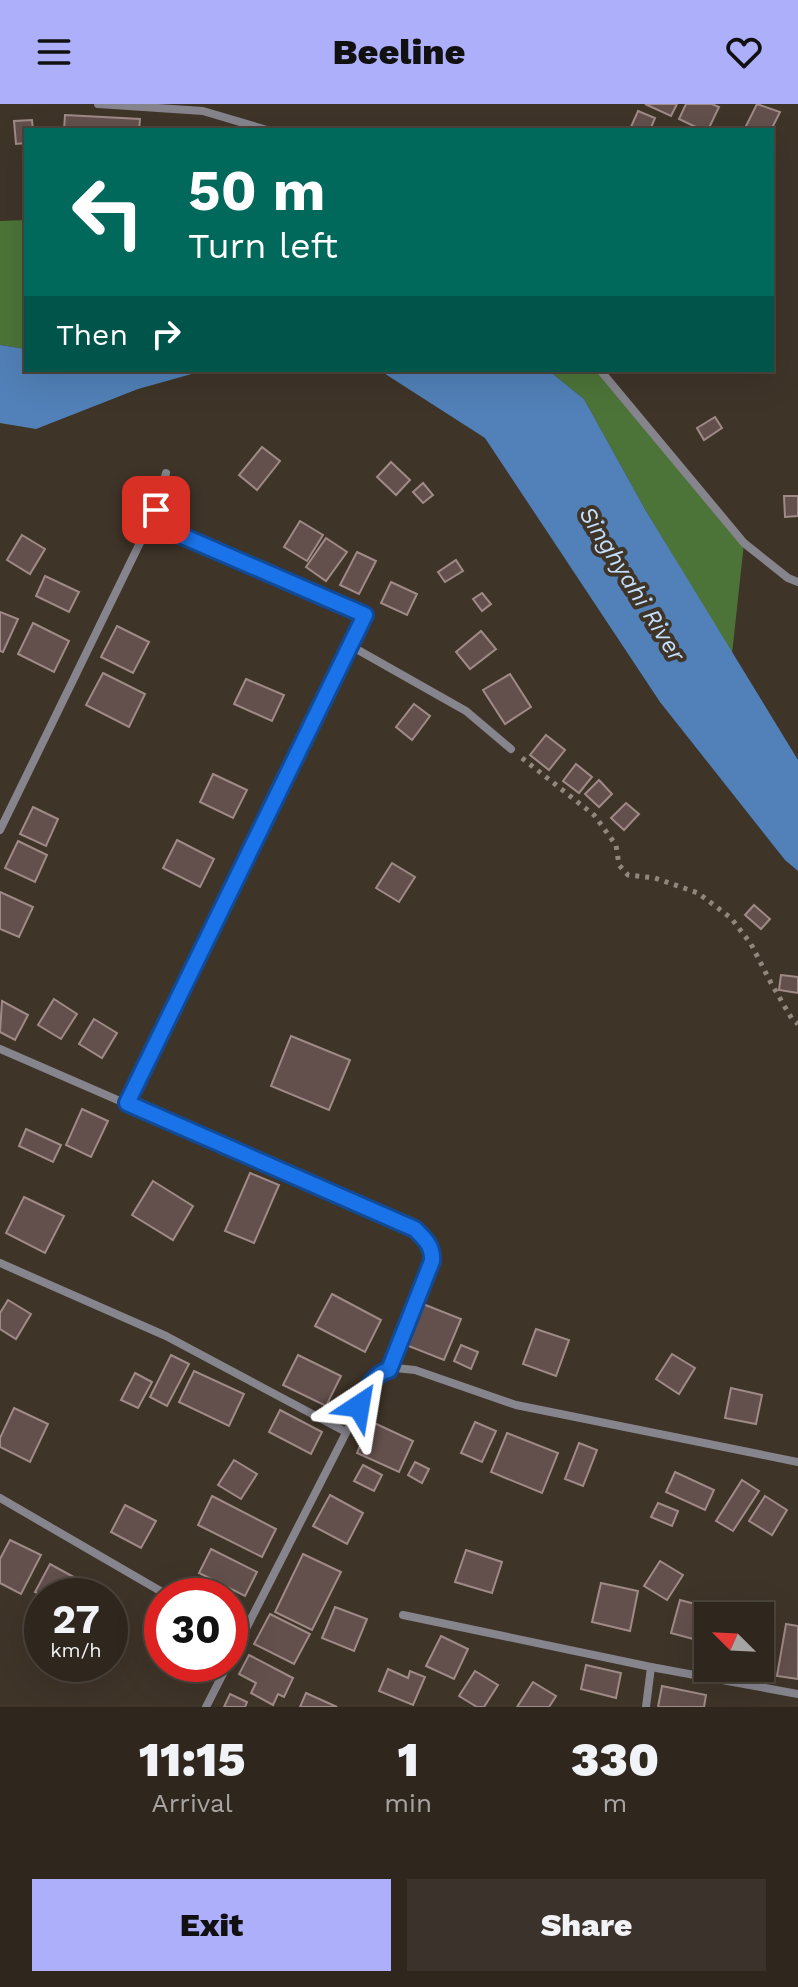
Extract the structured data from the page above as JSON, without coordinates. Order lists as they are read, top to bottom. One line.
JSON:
{"water":["Singhyahi River"],"north":"top left","page":{"header":"Beeline","turn":["50 m","Turn left"],"then":"Then","speed":"27 km/h","limit":"30","eta":["11:15","Arrival","1","min","330","m"],"buttons":["Exit","Share"]}}
